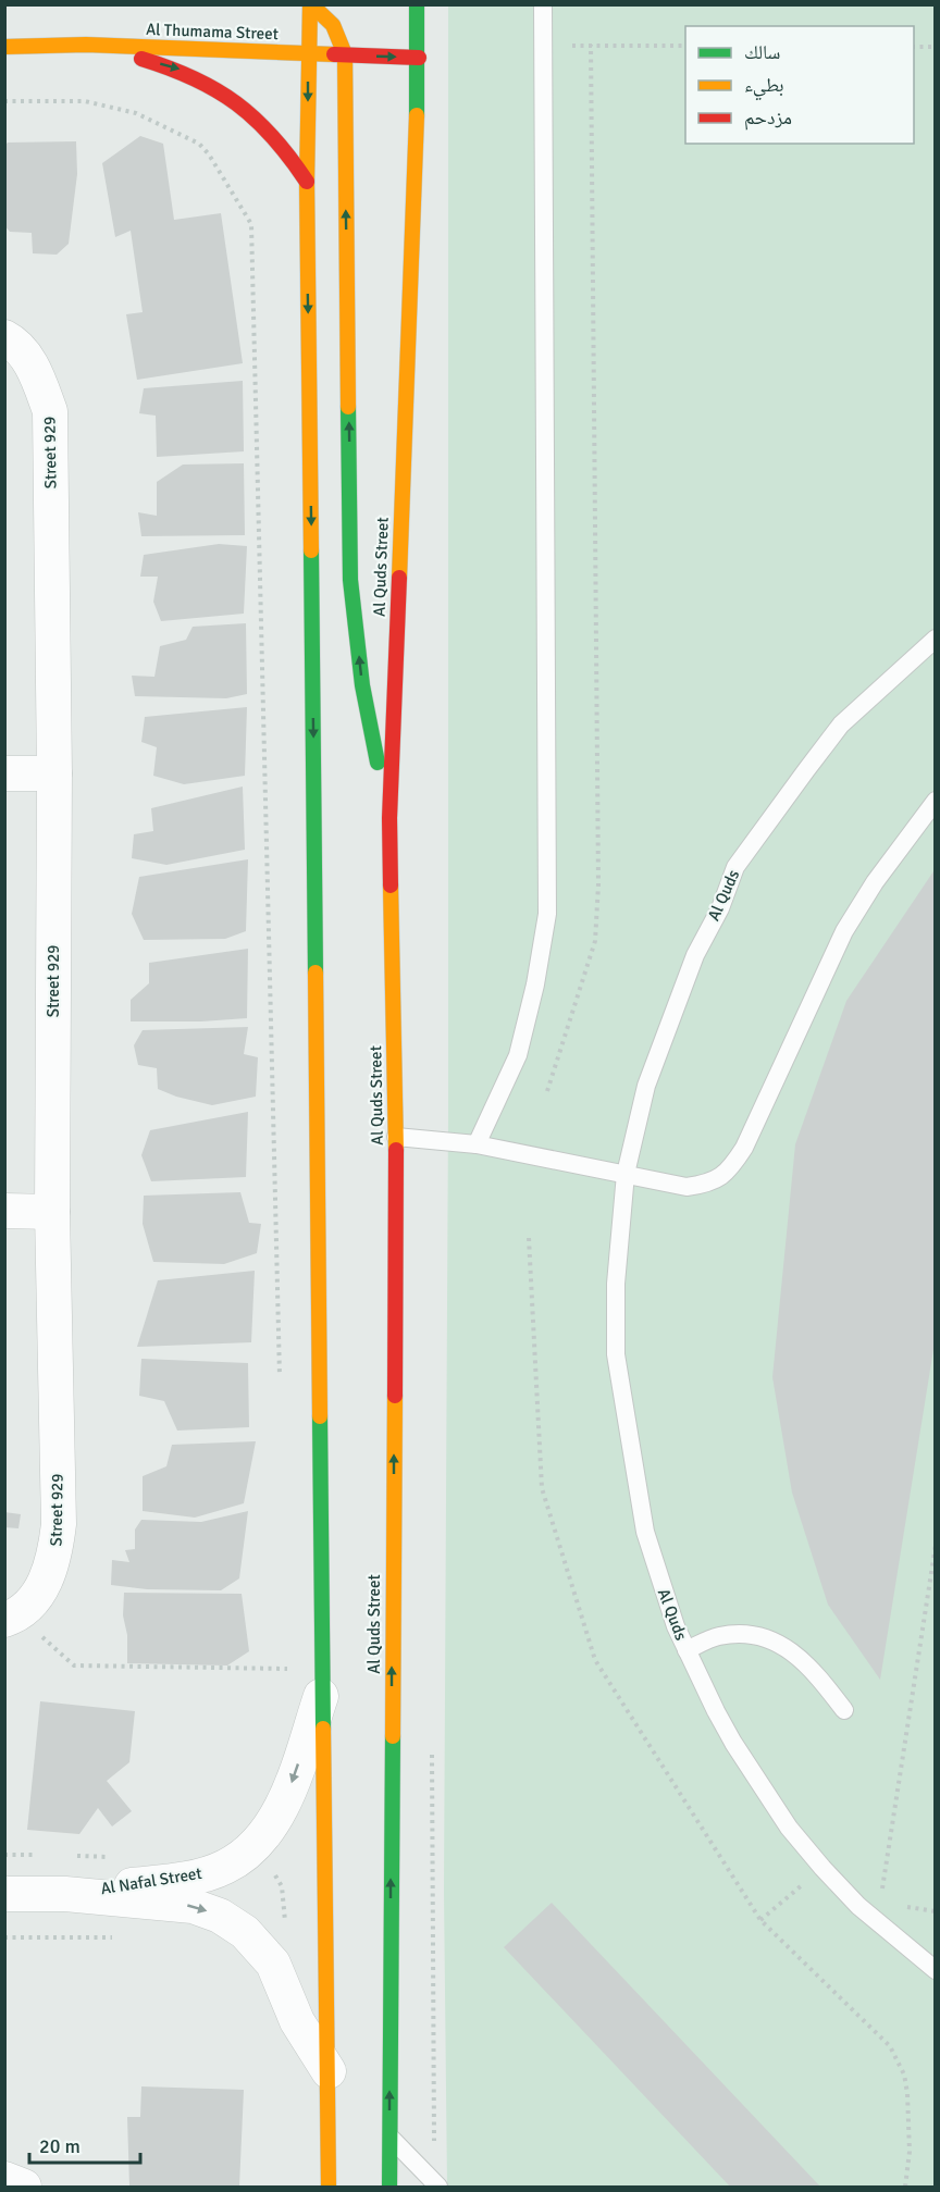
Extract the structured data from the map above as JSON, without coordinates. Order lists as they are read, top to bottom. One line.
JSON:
{"streets":{"street":["Al Thumama Street","Street 929","Al Quds Street","Al Nafal Street"],"lane":["Al Quds"]},"crossings":[["Al Thumama Street","Al Quds Street"]],"legend":["سالك","بطيء","مزدحم"],"scale_bar":"20 m"}
